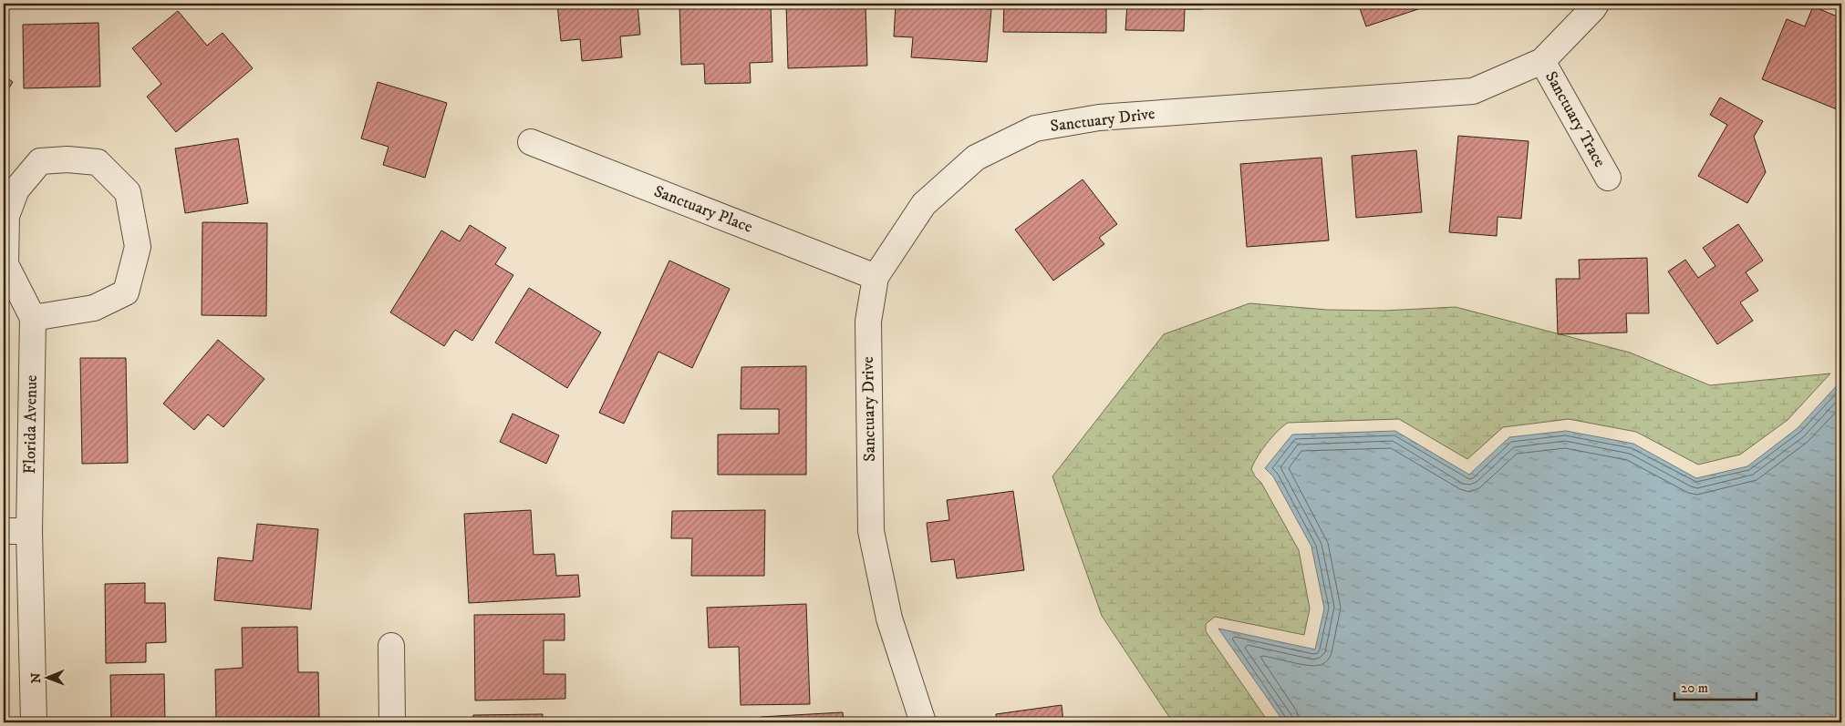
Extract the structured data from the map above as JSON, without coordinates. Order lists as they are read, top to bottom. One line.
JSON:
{"streets":{"street":["Sanctuary Trace","Sanctuary Drive","Sanctuary Place","Florida Avenue"]},"crossings":[["Sanctuary Trace","Sanctuary Drive"],["Sanctuary Drive","Sanctuary Place"]],"scale_bar":"20 m","north":"left"}
